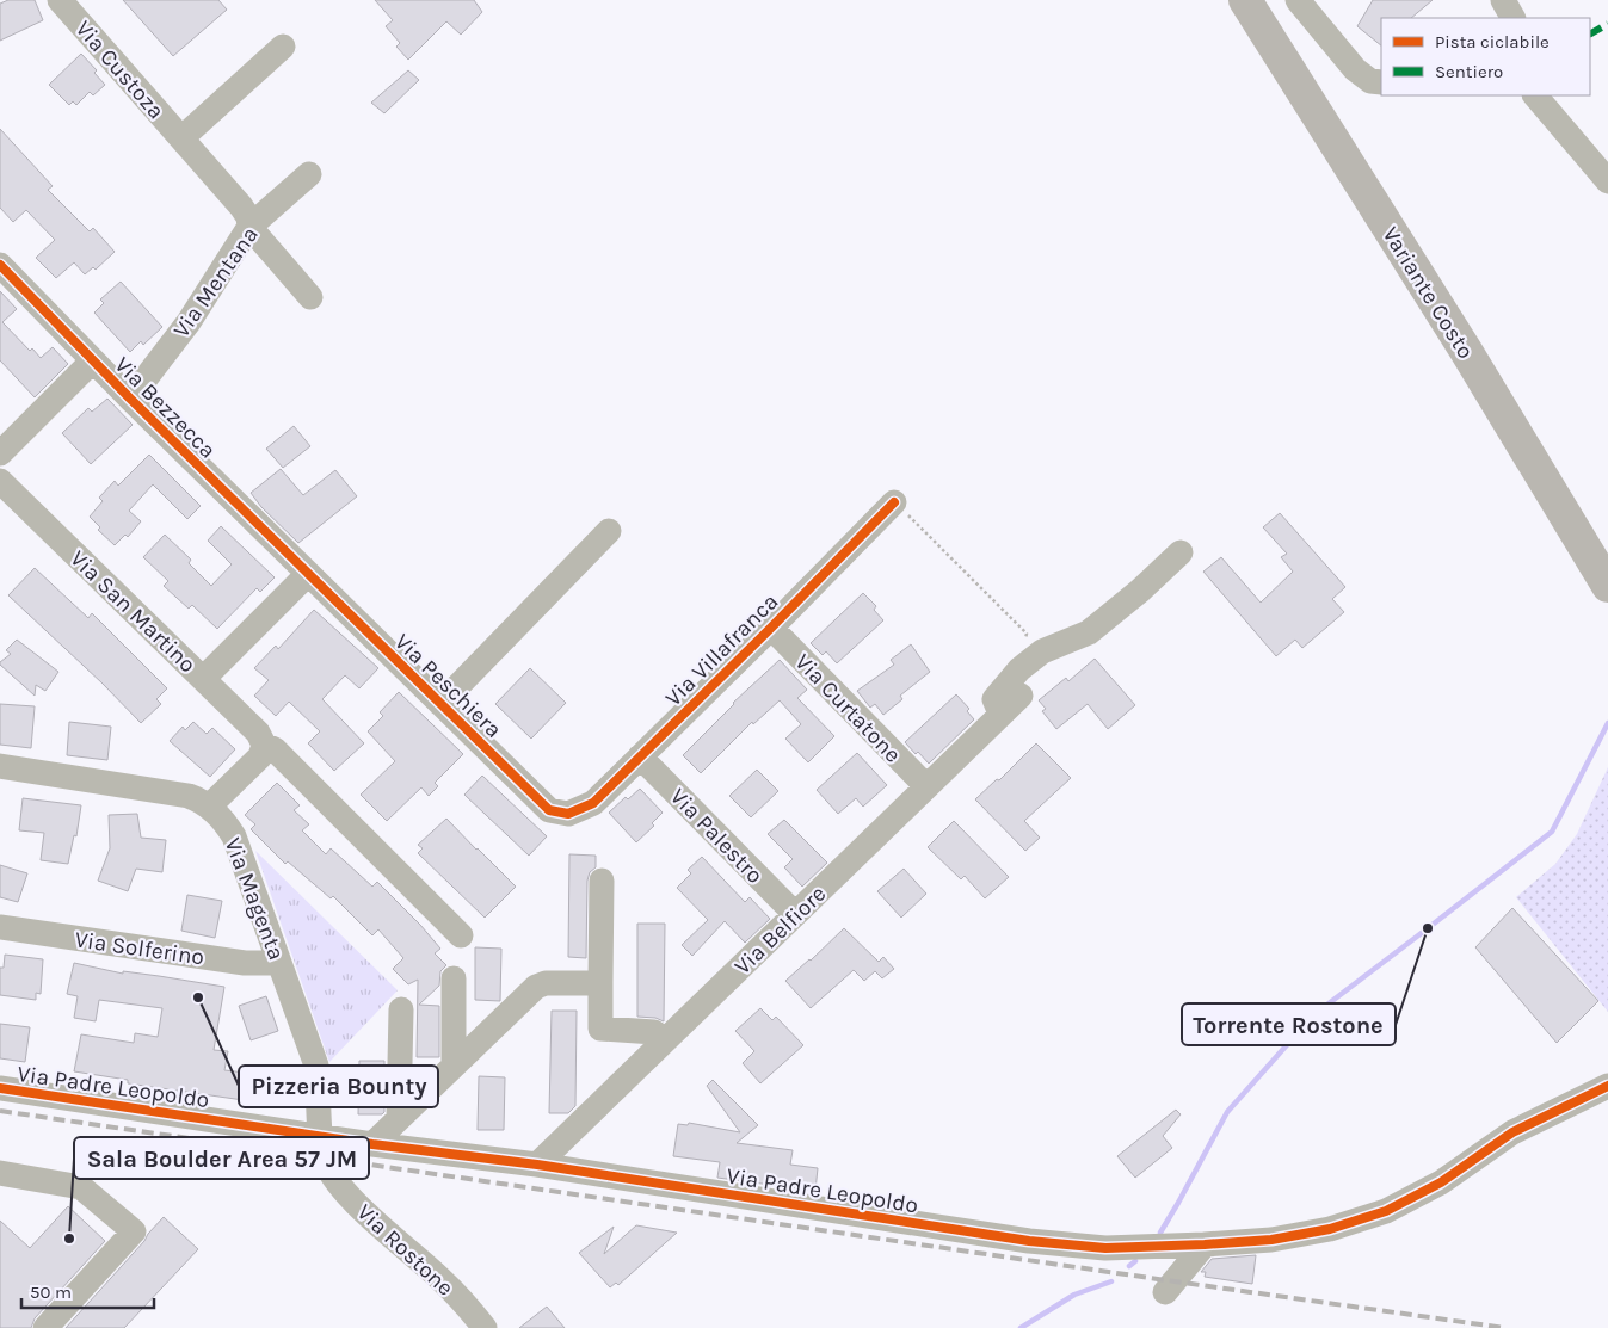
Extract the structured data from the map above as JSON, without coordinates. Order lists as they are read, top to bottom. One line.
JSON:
{"streets":{"highway":["Variante Costo"],"street":["Via Custoza","Via Mentana","Via Bezzecca","Via San Martino","Via Villafranca","Via Peschiera","Via Curtatone","Via Palestro","Via Magenta","Via Belfiore","Via Solferino","Via Padre Leopoldo","Via Rostone"]},"crossings":[["Via Custoza","Via Mentana"],["Via Mentana","Via Bezzecca"],["Via Bezzecca","Via Peschiera"],["Via Villafranca","Via Peschiera"],["Via Villafranca","Via Curtatone"],["Via Villafranca","Via Palestro"],["Via Curtatone","Via Belfiore"],["Via Palestro","Via Belfiore"],["Via Magenta","Via Solferino"],["Via Magenta","Via Padre Leopoldo"],["Via Magenta","Via Rostone"],["Via Belfiore","Via Padre Leopoldo"],["Via Padre Leopoldo","Via Rostone"]],"places":["Torrente Rostone","Pizzeria Bounty","Sala Boulder Area 57 JM"],"legend":["Pista ciclabile","Sentiero"],"scale_bar":"50 m"}
